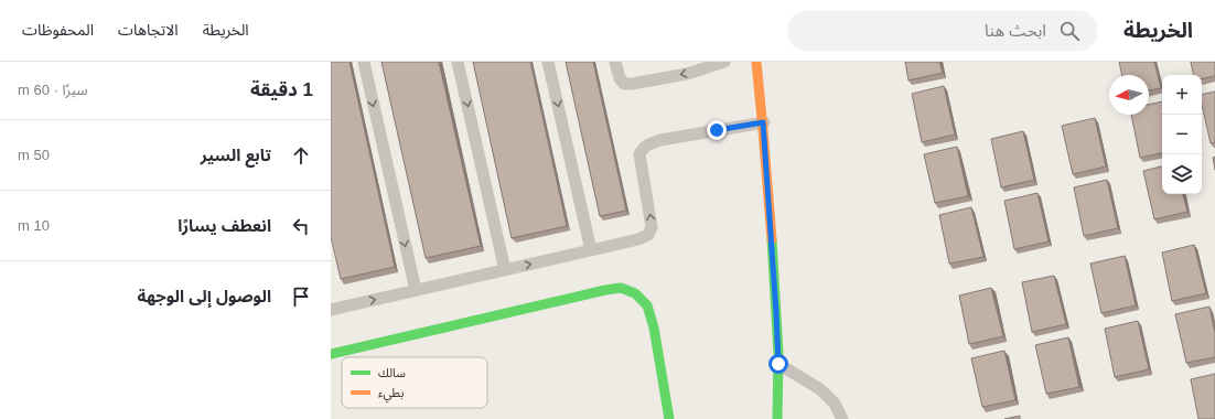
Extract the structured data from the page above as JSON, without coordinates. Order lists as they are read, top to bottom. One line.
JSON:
{"legend":["سالك","بطيء"],"north":"left","page":{"header":"الخريطة","search":"ابحث هنا","nav":["الخريطة","الاتجاهات","المحفوظات"],"heading":["1 دقيقة","سيرًا · 60 m"],"map_buttons":["+","−"],"list":[["تابع السير","50 m"],["انعطف يسارًا","10 m"],"الوصول إلى الوجهة"]}}
